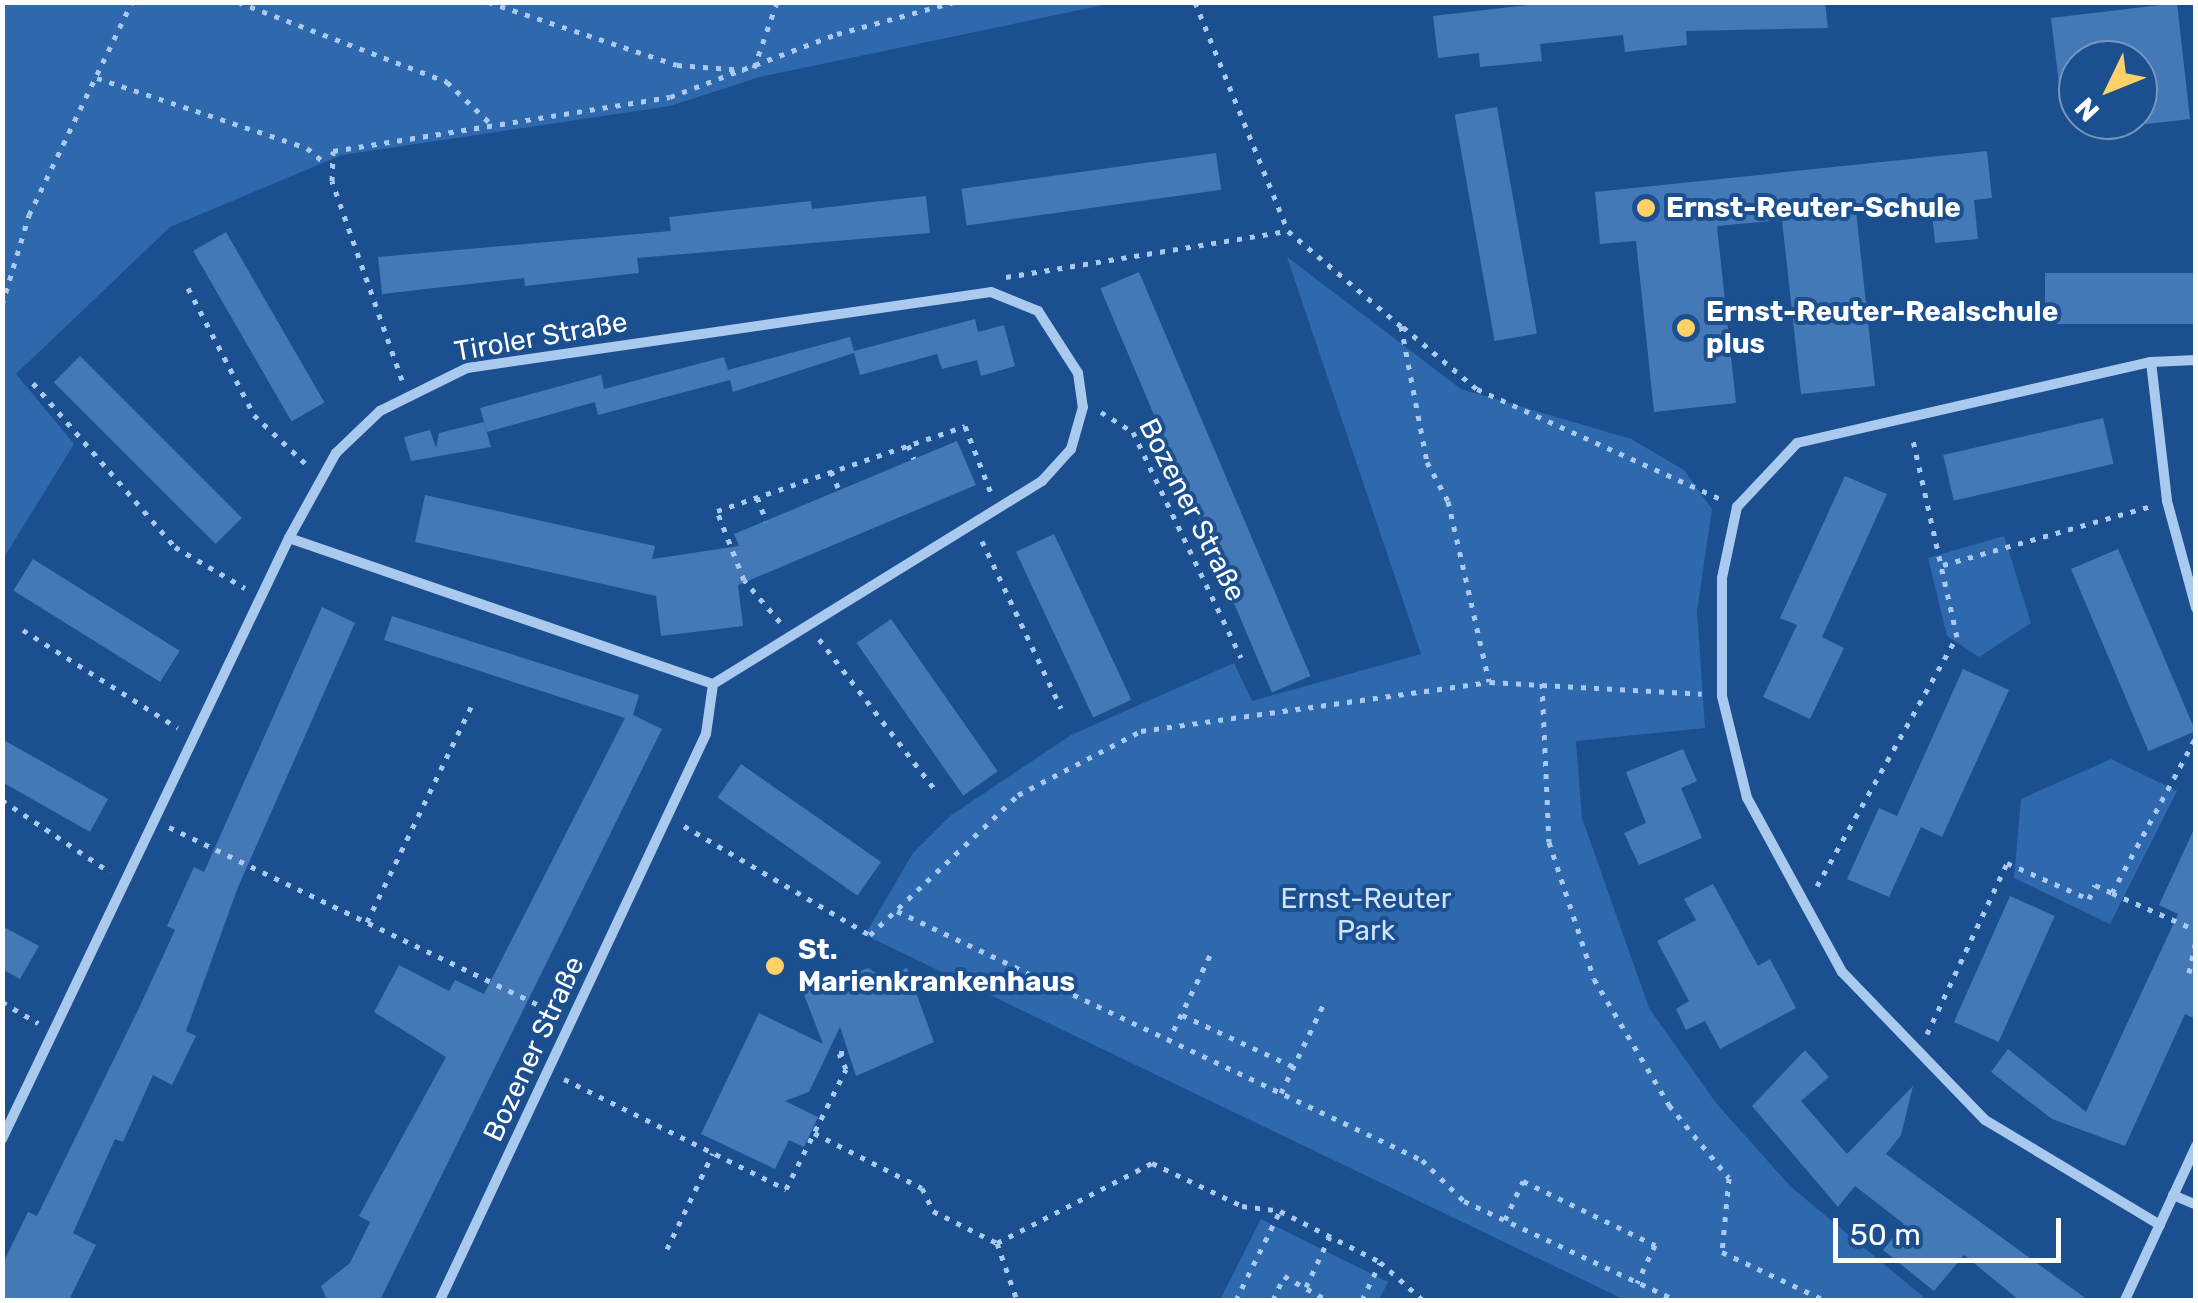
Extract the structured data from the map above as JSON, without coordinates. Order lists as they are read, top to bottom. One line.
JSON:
{"streets":{"street":["Tiroler Straße","Bozener Straße"]},"parks":["Ernst-Reuter Park"],"places":["Ernst-Reuter-Schule","Ernst-Reuter-Realschule plus","St. Marienkrankenhaus"],"scale_bar":"50 m","north":"bottom left"}
